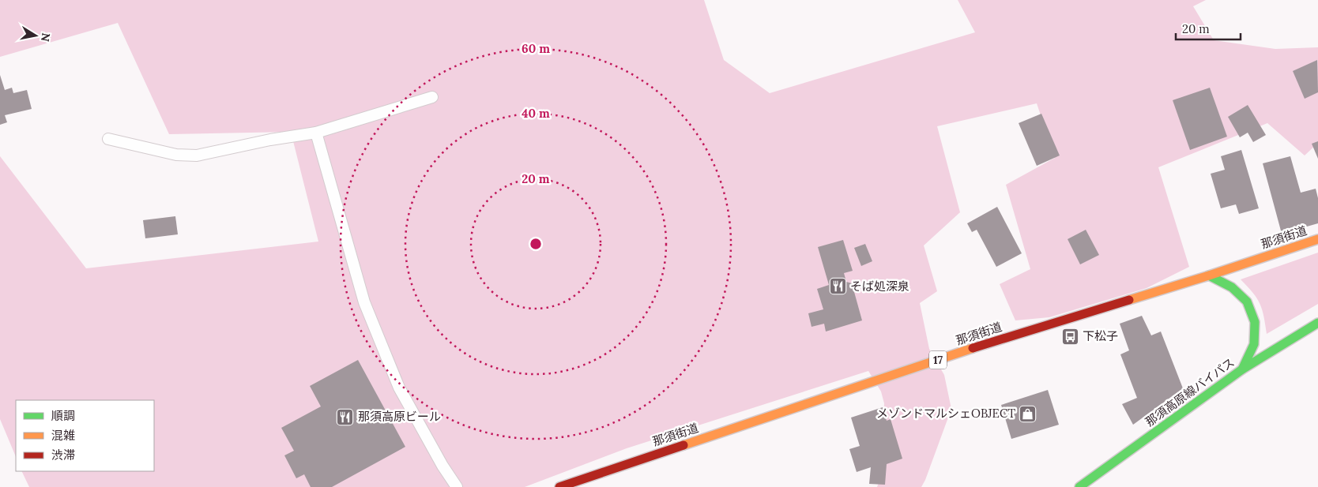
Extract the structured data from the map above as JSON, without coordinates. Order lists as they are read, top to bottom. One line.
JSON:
{"streets":{"main road":["那須街道","17","那須高原線バイパス"]},"places":{"restaurant":["そば処深泉","那須高原ビール"],"bus stop":["下松子"],"shop":["メゾンドマルシェOBJECT"]},"legend":["順調","混雑","渋滞"],"scale_bar":"20 m","north":"right","rings":["60 m","40 m","20 m"]}
